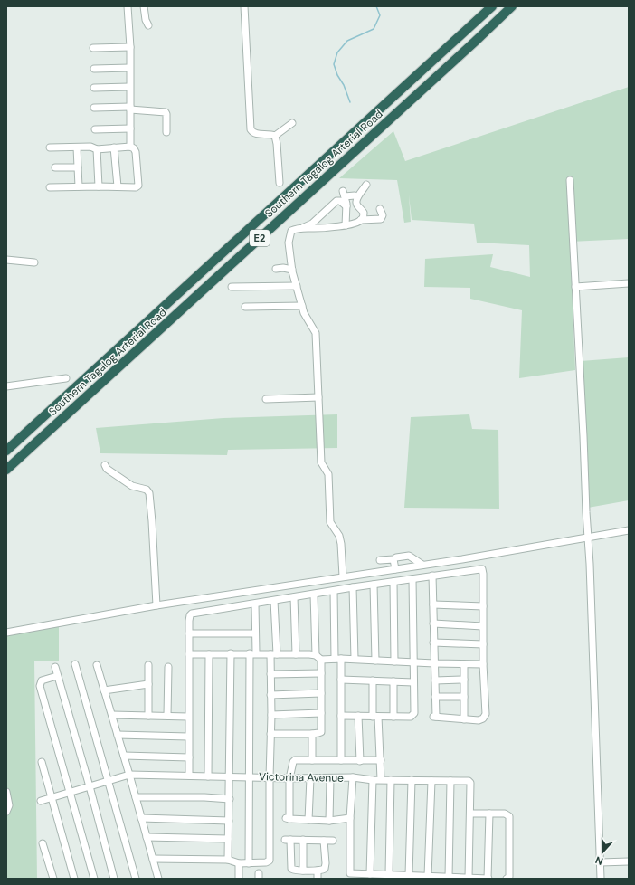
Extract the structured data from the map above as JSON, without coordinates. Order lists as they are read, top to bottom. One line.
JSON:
{"streets":{"highway":["Southern Tagalog Arterial Road","E2"],"street":["Victorina Avenue"]},"north":"bottom"}
